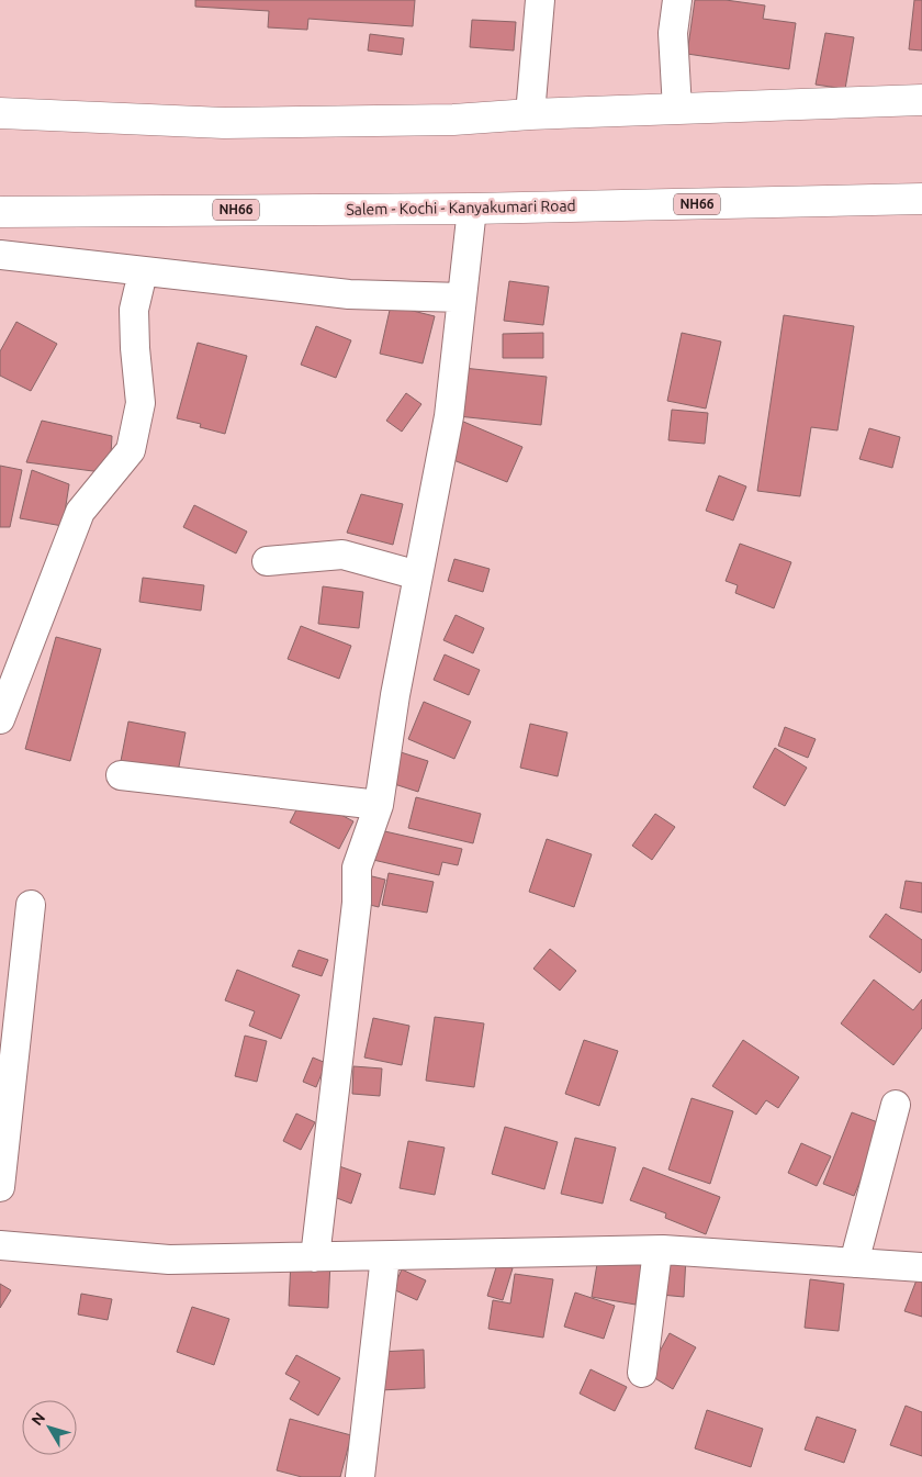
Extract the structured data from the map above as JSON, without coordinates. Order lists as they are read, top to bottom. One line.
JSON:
{"streets":{"main road":["NH66","Salem - Kochi - Kanyakumari Road"]},"north":"top left"}
